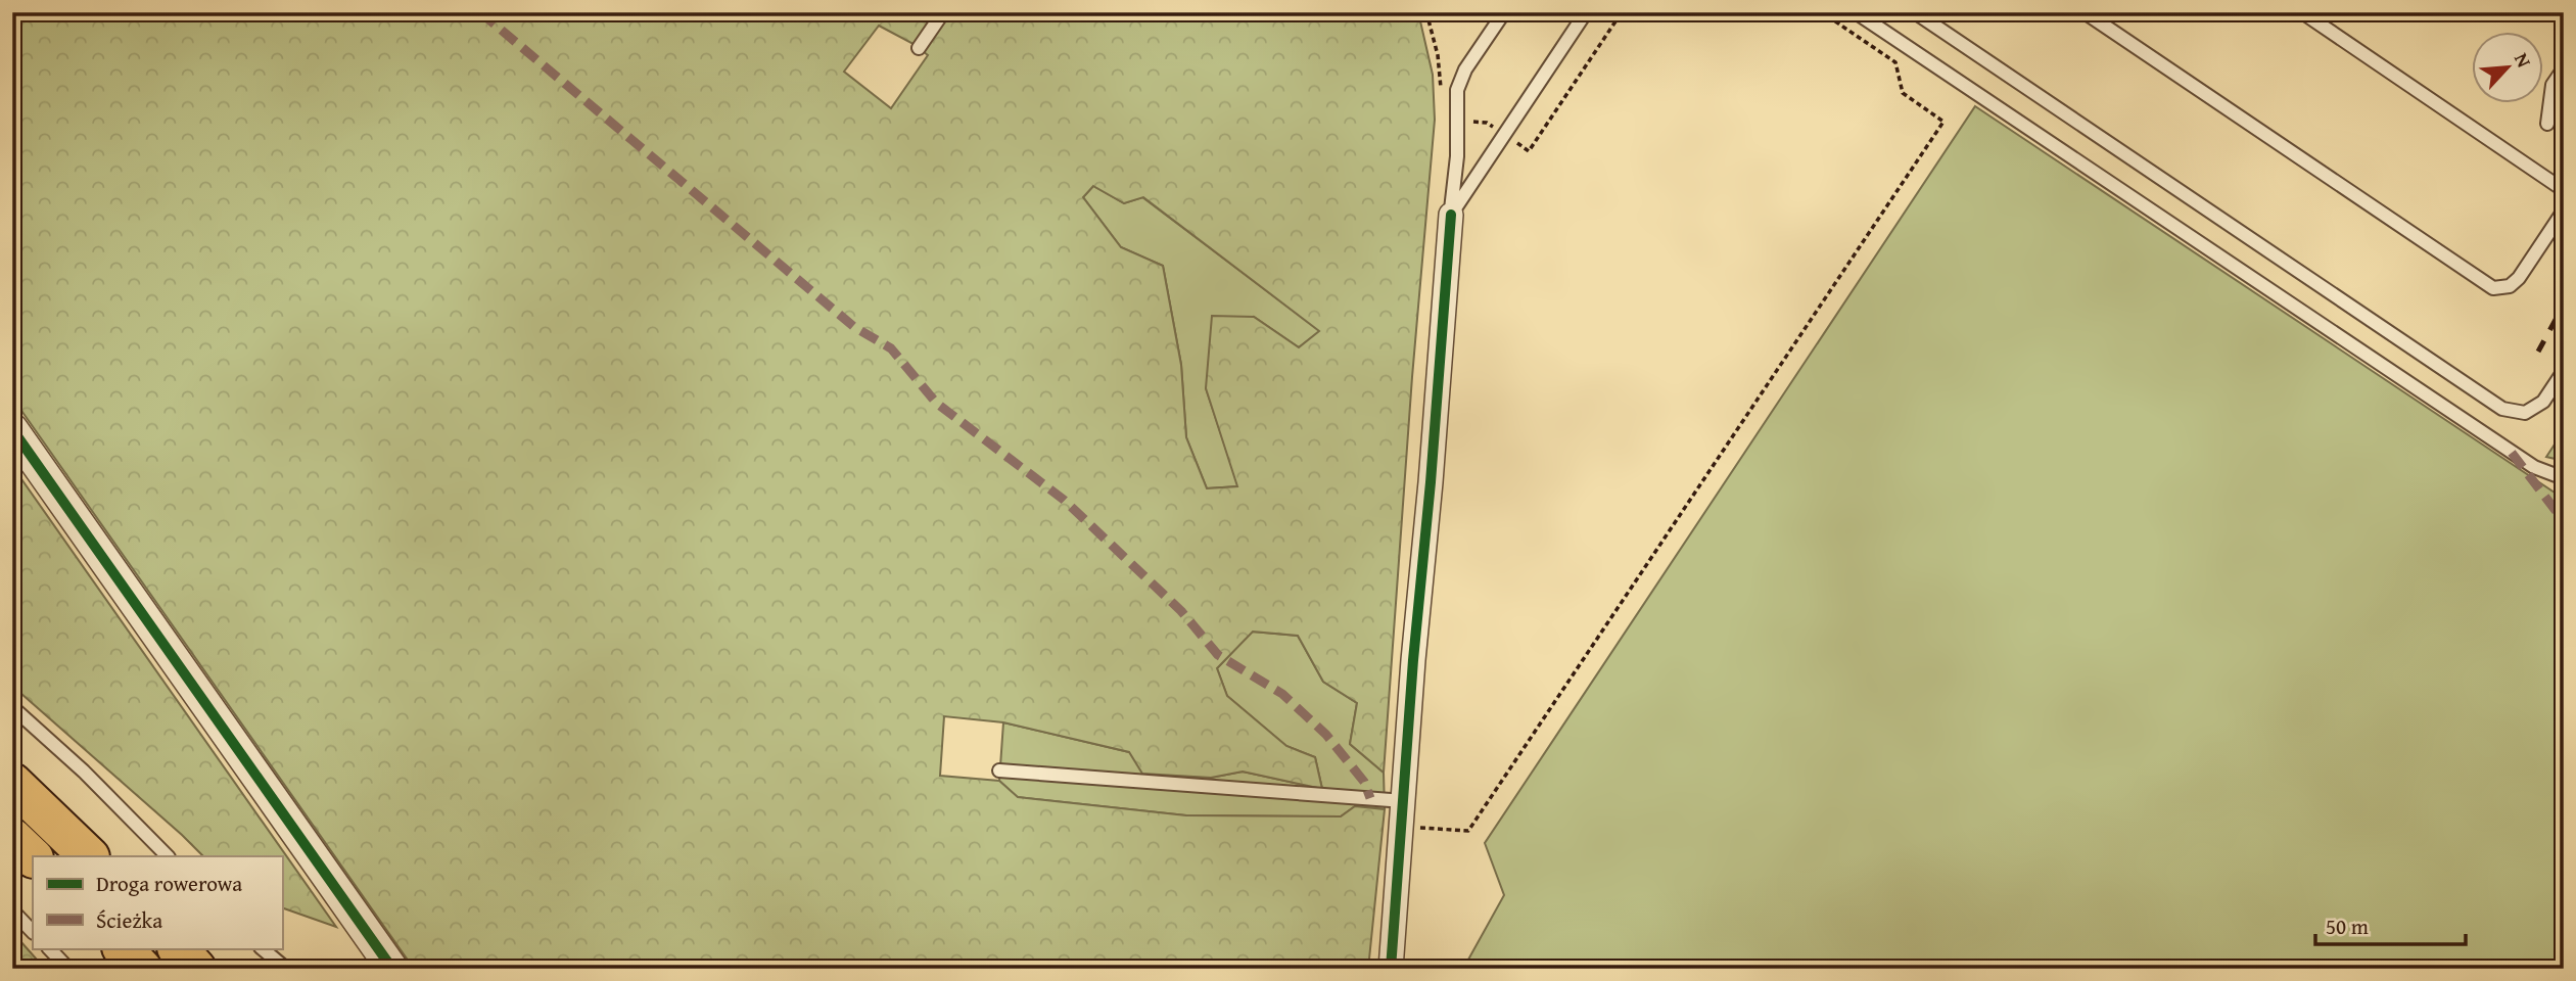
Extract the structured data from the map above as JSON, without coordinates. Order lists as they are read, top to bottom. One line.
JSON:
{"legend":["Droga rowerowa","Ścieżka"],"scale_bar":"50 m","north":"top right"}
